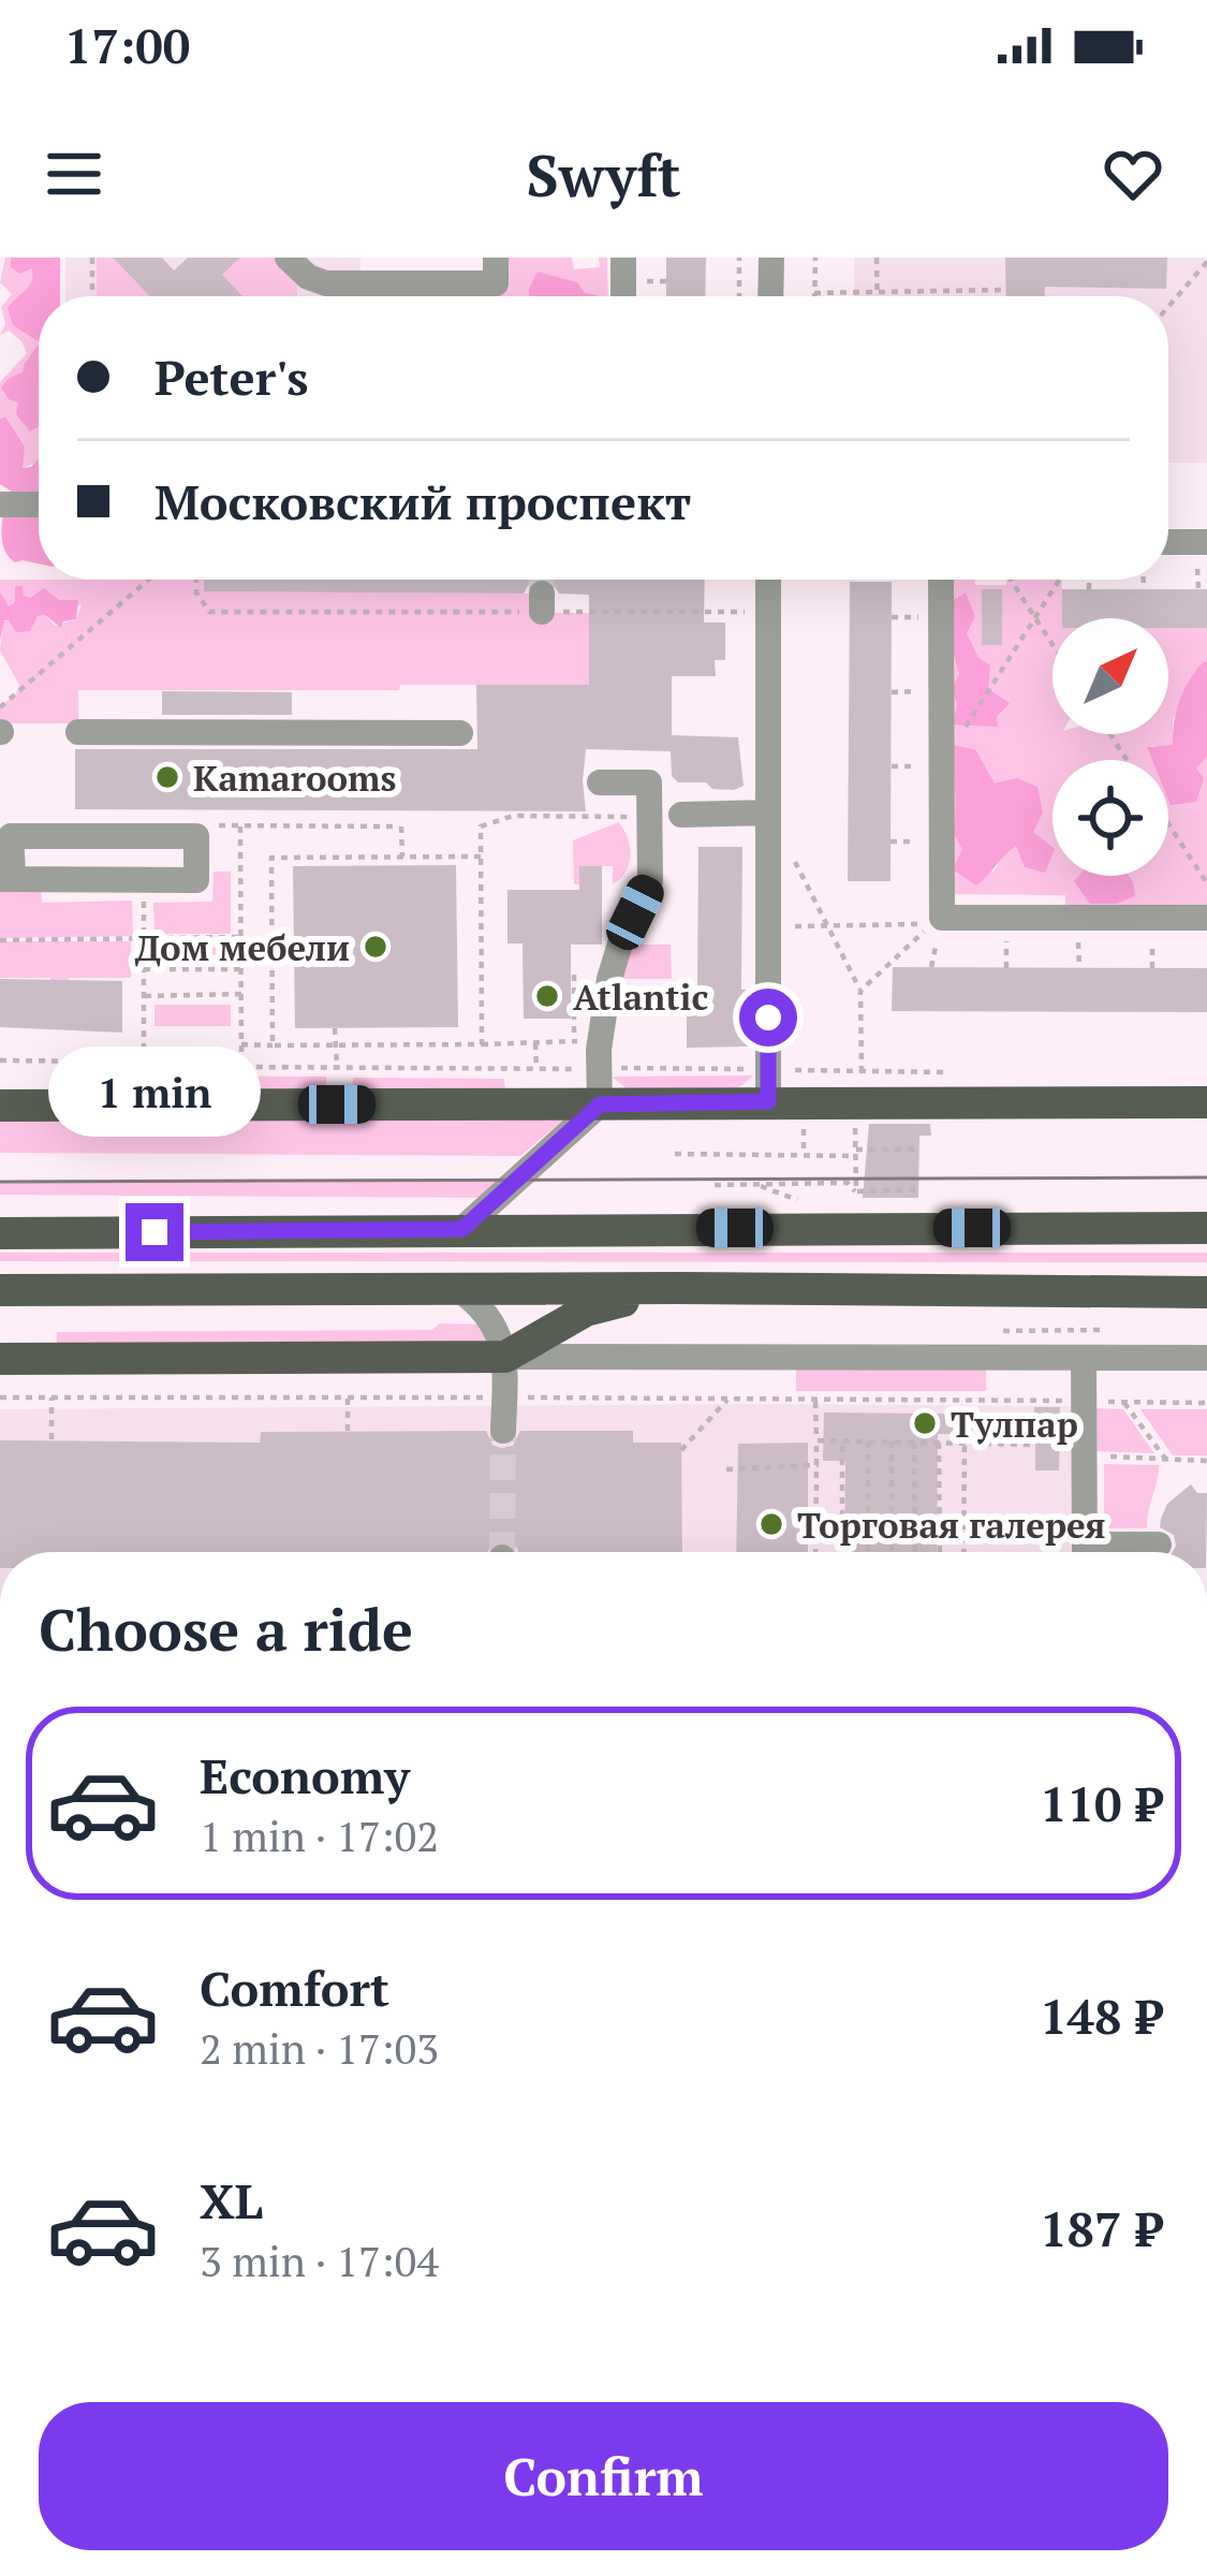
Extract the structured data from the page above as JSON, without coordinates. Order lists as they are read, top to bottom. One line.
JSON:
{"places":["Kamarooms","Дом мебели","Atlantic","Тулпар","Торговая галерея"],"north":"top right","page":{"status":"17:00","header":"Swyft","banner":["Peter's","Московский проспект"],"bubble":"1 min","heading":"Choose a ride","list":[{"name":"Economy","note":"1 min · 17:02","value":"110 ₽"},{"name":"Comfort","note":"2 min · 17:03","value":"148 ₽"},{"name":"XL","note":"3 min · 17:04","value":"187 ₽"}],"buttons":"Confirm"}}
